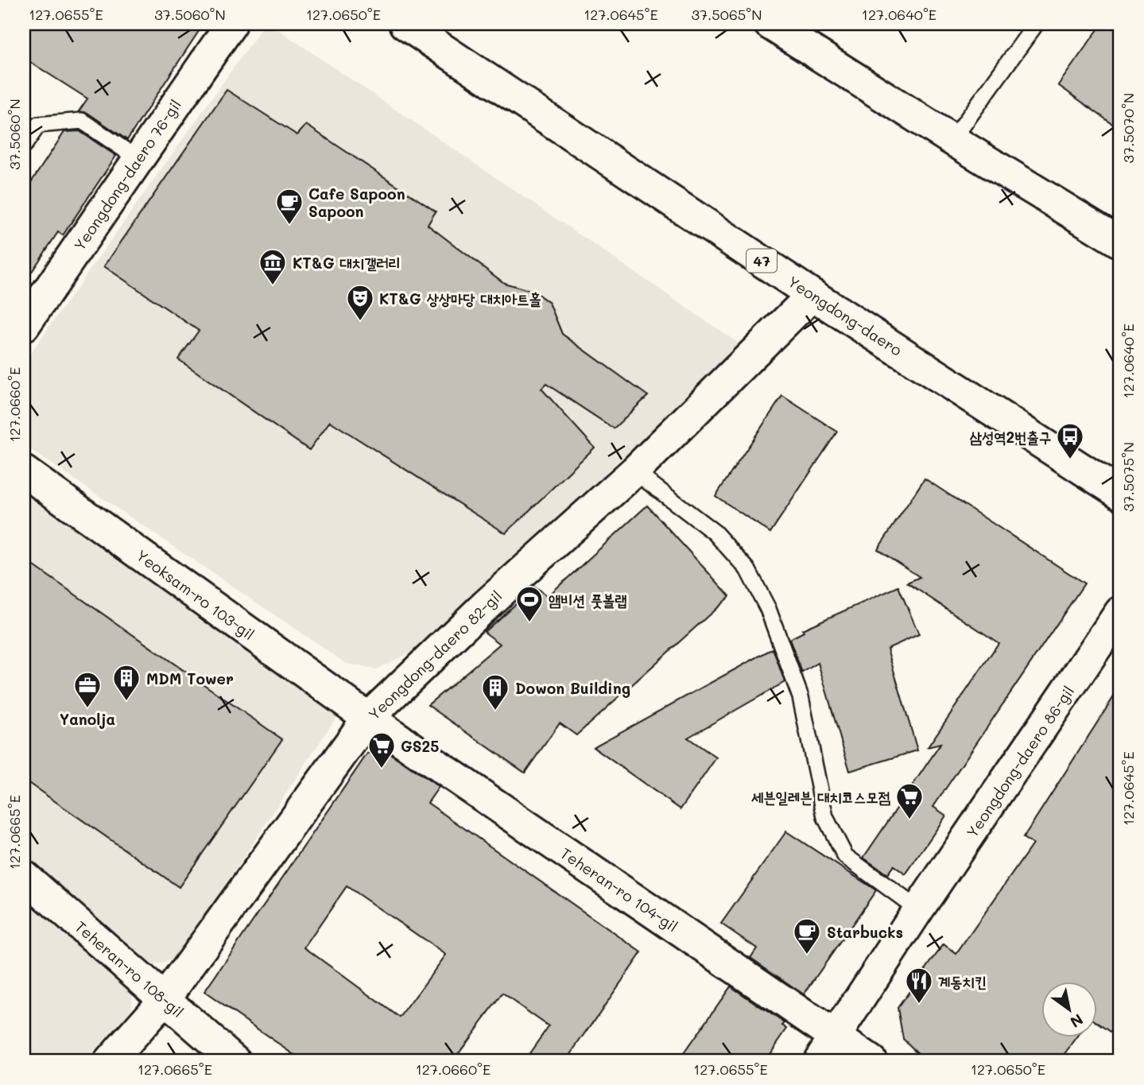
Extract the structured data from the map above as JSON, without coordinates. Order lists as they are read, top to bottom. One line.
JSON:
{"streets":{"street":["Yeongdong-daero 76-gil","47","Yeongdong-daero","Yeoksam-ro 103-gil","Yeongdong-daero 82-gil","Yeongdong-daero 86-gil","Teheran-ro 104-gil","Teheran-ro 108-gil"]},"crossings":[["Yeongdong-daero","Yeongdong-daero 82-gil"],["Yeoksam-ro 103-gil","Yeongdong-daero 82-gil"],["Yeoksam-ro 103-gil","Teheran-ro 104-gil"],["Yeongdong-daero 82-gil","Teheran-ro 104-gil"],["Yeongdong-daero 82-gil","Teheran-ro 108-gil"],["Yeongdong-daero 86-gil","Teheran-ro 104-gil"]],"places":{"cafe":["Cafe Sapoon Sapoon","Starbucks"],"museum":["KT&G 대치갤러리"],"theatre":["KT&G 상상마당 대치아트홀"],"bus stop":["삼성역2번출구"],"sports":["앰비션 풋볼랩"],"building":["MDM Tower","Dowon Building"],"office":["Yanolja"],"supermarket":["GS25","세븐일레븐 대치코스모점"],"restaurant":["계동치킨"]},"north":"bottom right","coordinates":["127.0655°E","37.5060°N","127.0650°E","127.0645°E","37.5065°N","127.0640°E","37.5070°N","127.0660°E","37.5075°N","127.0665°E"]}
